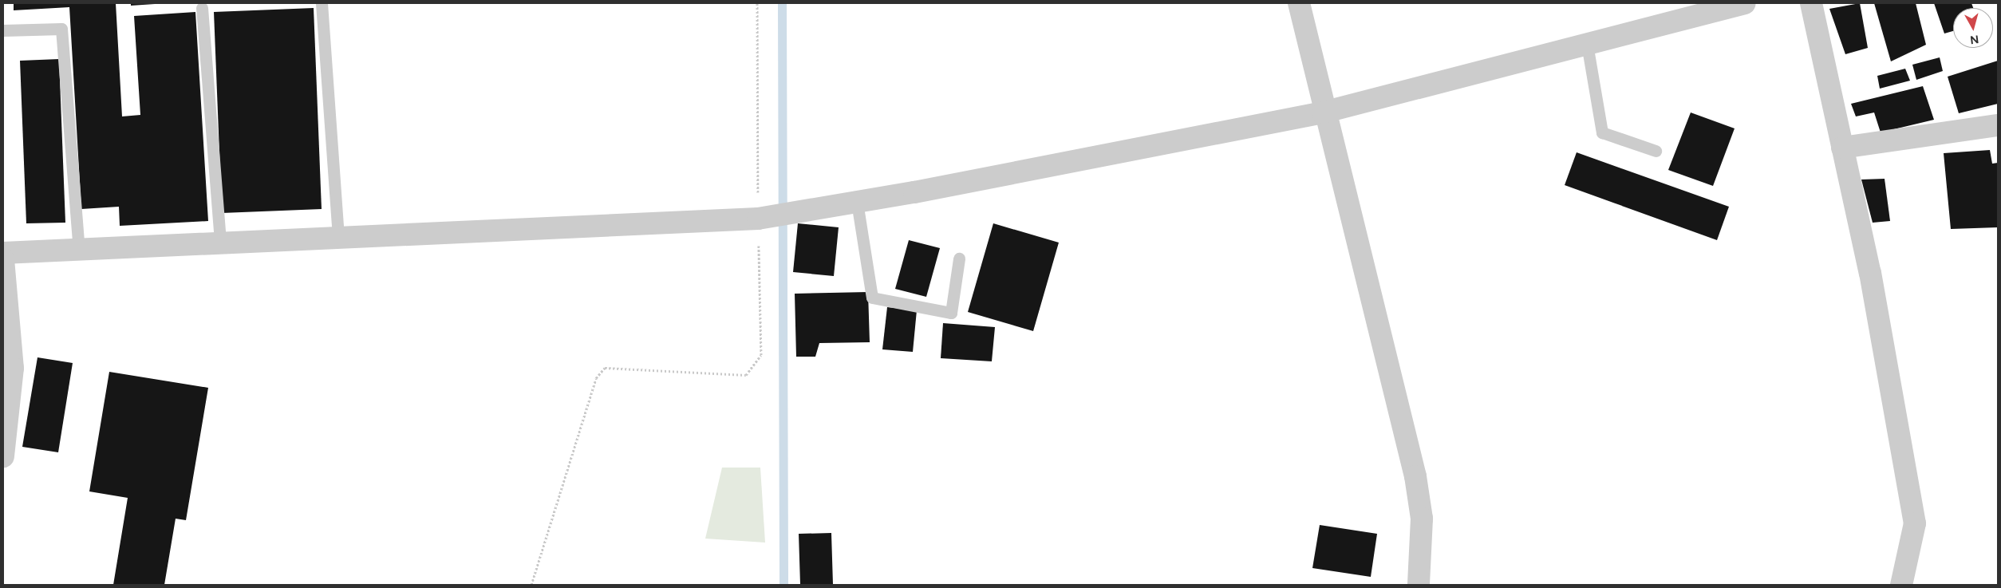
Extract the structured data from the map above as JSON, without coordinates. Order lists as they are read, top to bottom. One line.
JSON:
{"north":"bottom"}
